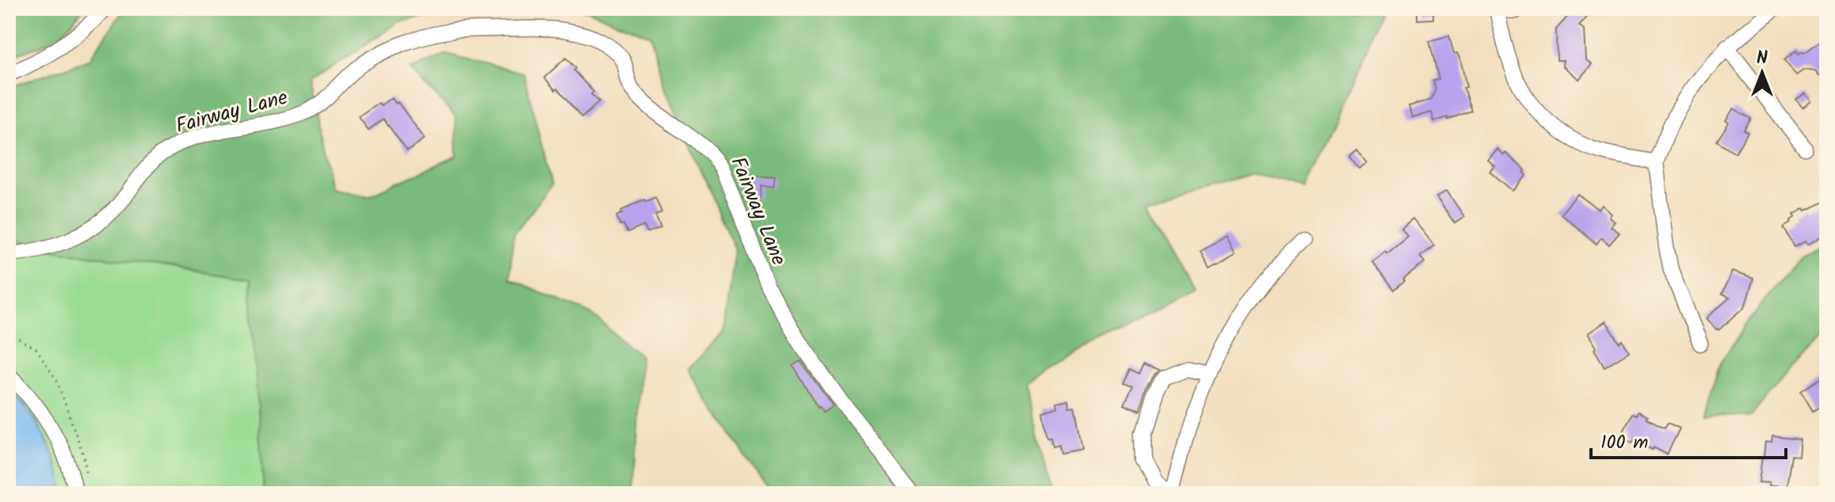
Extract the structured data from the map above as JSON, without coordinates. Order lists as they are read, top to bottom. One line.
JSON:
{"streets":{"street":["Fairway Lane"]},"scale_bar":"100 m","north":"top"}
